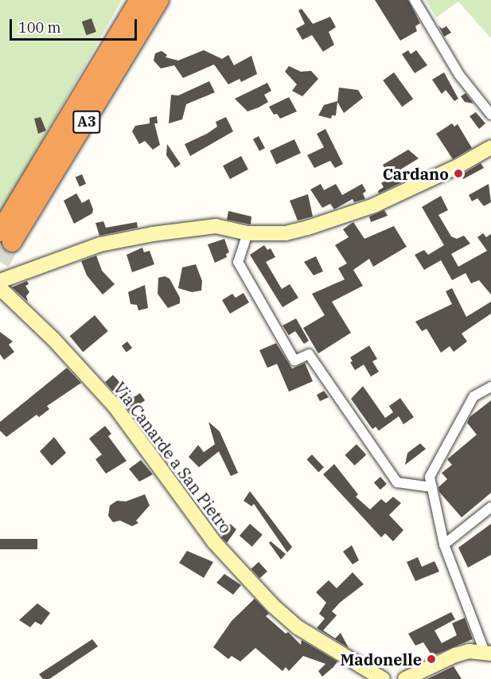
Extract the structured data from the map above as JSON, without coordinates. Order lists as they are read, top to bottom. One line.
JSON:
{"streets":{"highway":["A3"],"street":["Via Canarde a San Pietro"]},"places":["Cardano","Madonelle"],"scale_bar":"100 m"}
